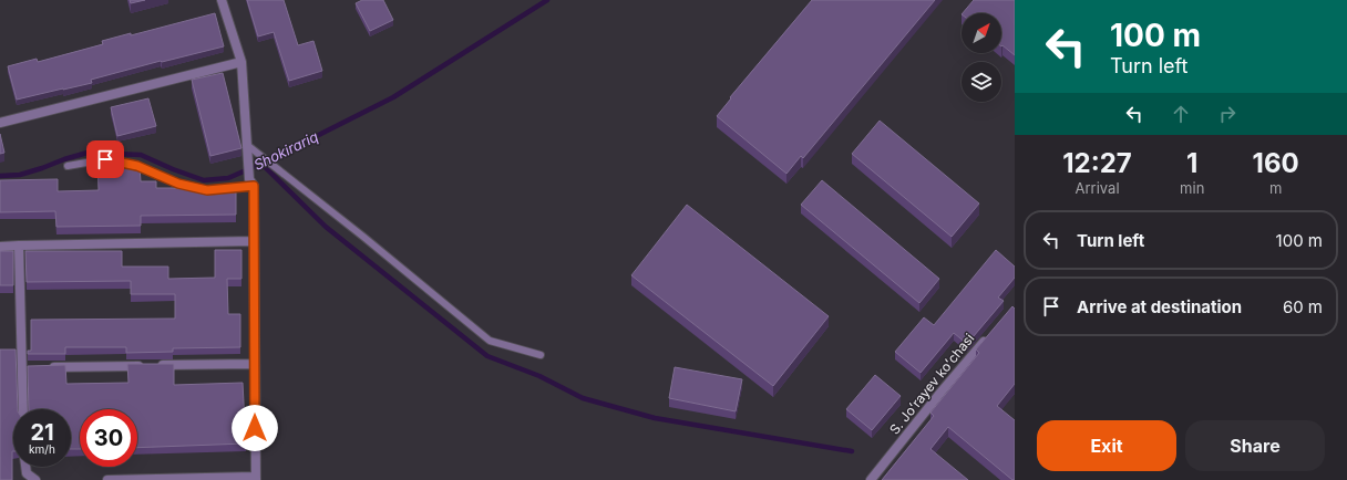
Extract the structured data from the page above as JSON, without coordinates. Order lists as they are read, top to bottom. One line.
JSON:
{"streets":{"street":["S. Joʻrayev koʻchasi"]},"water":["Shokirariq"],"north":"top right","page":{"turn":["100 m","Turn left"],"eta":["12:27","Arrival","1","min","160","m"],"list":[{"name":"Turn left","value":"100 m"},{"name":"Arrive at destination","value":"60 m"}],"speed":"21 km/h","limit":"30","buttons":["Exit","Share"]}}
